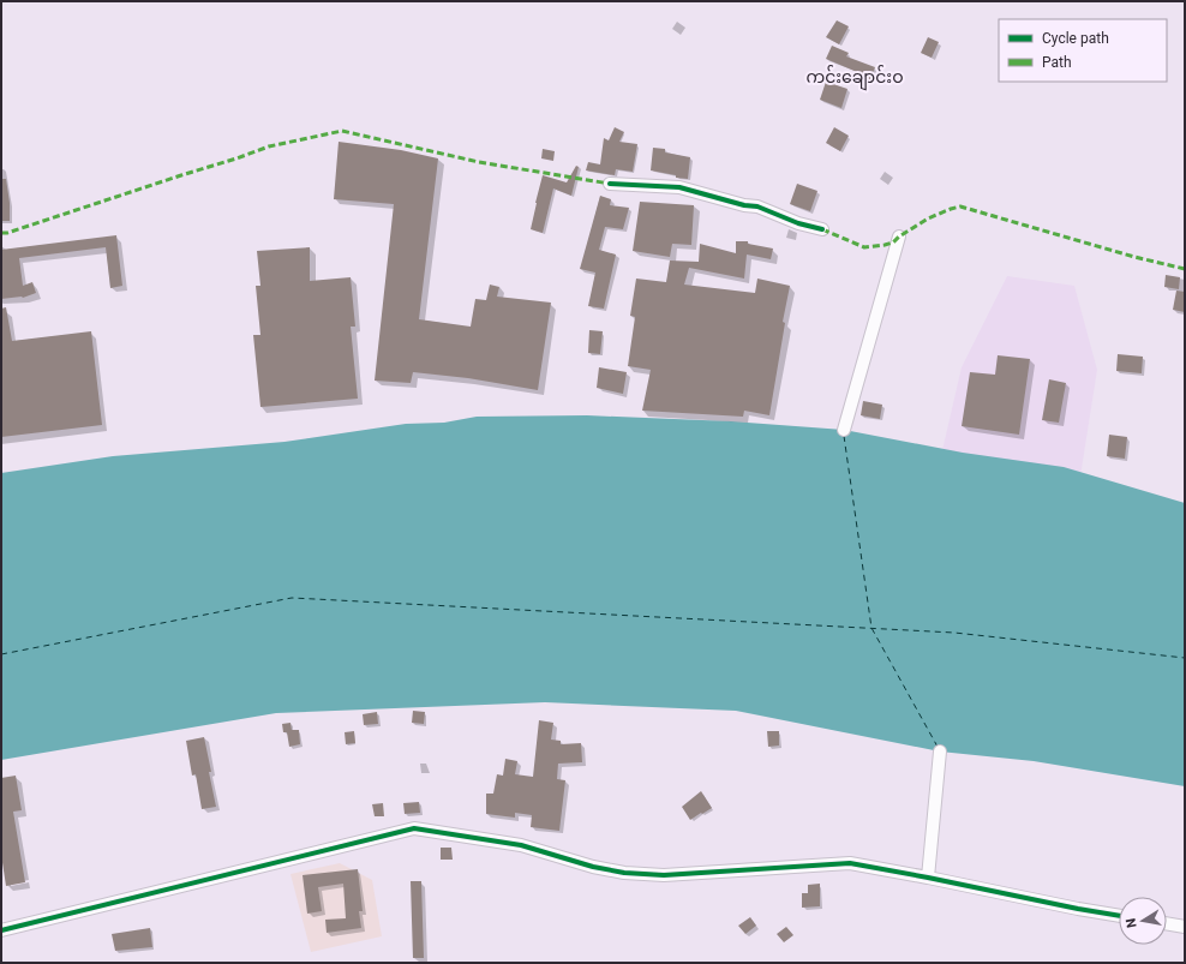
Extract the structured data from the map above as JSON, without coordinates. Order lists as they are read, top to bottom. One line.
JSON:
{"districts":["ကင်းချောင်းဝ"],"legend":["Cycle path","Path"],"north":"left"}
